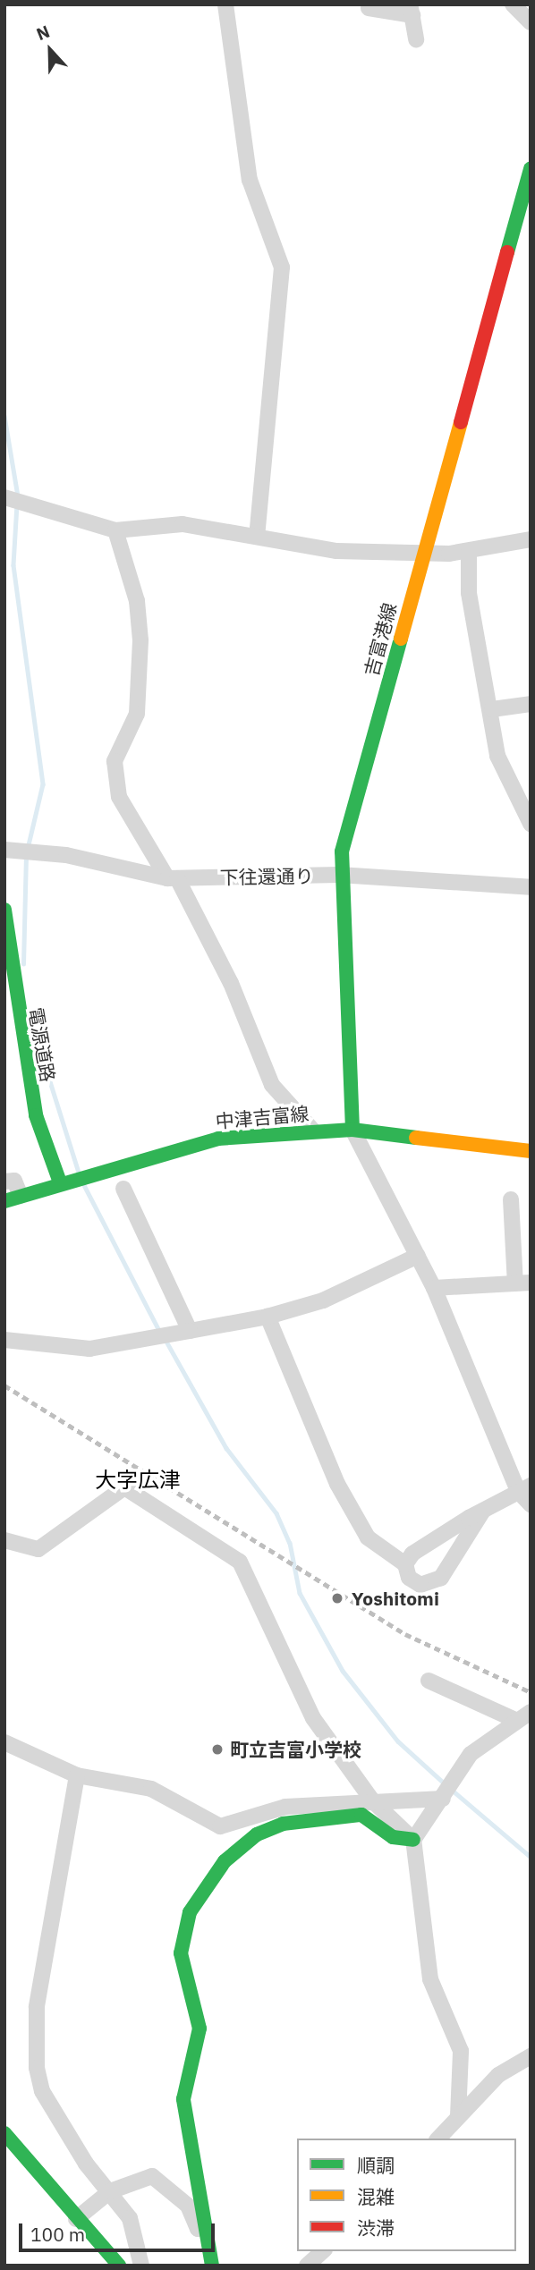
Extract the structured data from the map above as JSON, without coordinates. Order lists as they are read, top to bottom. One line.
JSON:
{"streets":{"main road":["吉富港線","電源道路","中津吉富線"],"street":["下往還通り"]},"crossings":[["吉富港線","下往還通り"],["吉富港線","中津吉富線"],["電源道路","中津吉富線"]],"districts":["大字広津"],"places":["Yoshitomi","町立吉富小学校"],"legend":["順調","混雑","渋滞"],"scale_bar":"100 m","north":"top"}
